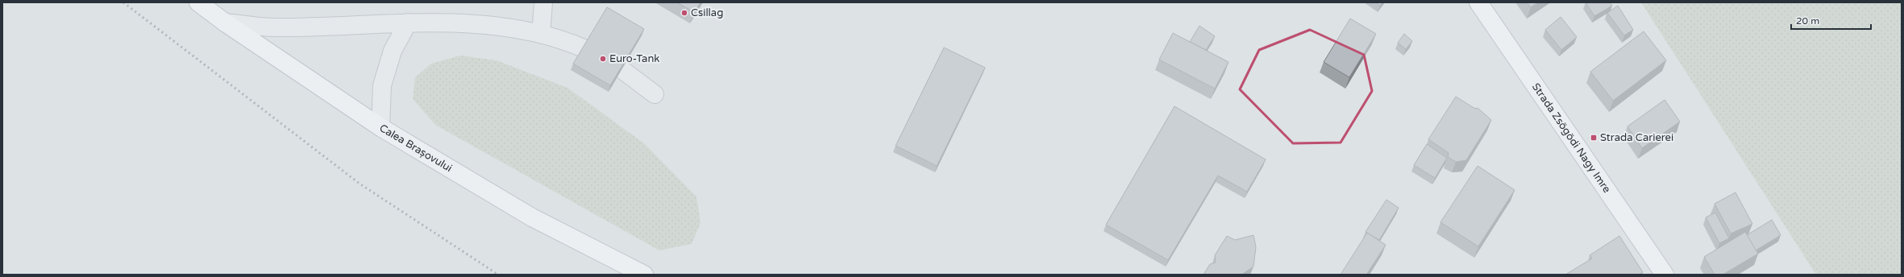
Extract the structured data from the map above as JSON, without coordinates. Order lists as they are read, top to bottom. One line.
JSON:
{"streets":{"main road":["Strada Zsögödi Nagy Imre","Calea Brașovului"]},"places":{"other":["Csillag","Euro-Tank"],"transit":["Strada Carierei"]},"scale_bar":"20 m"}
